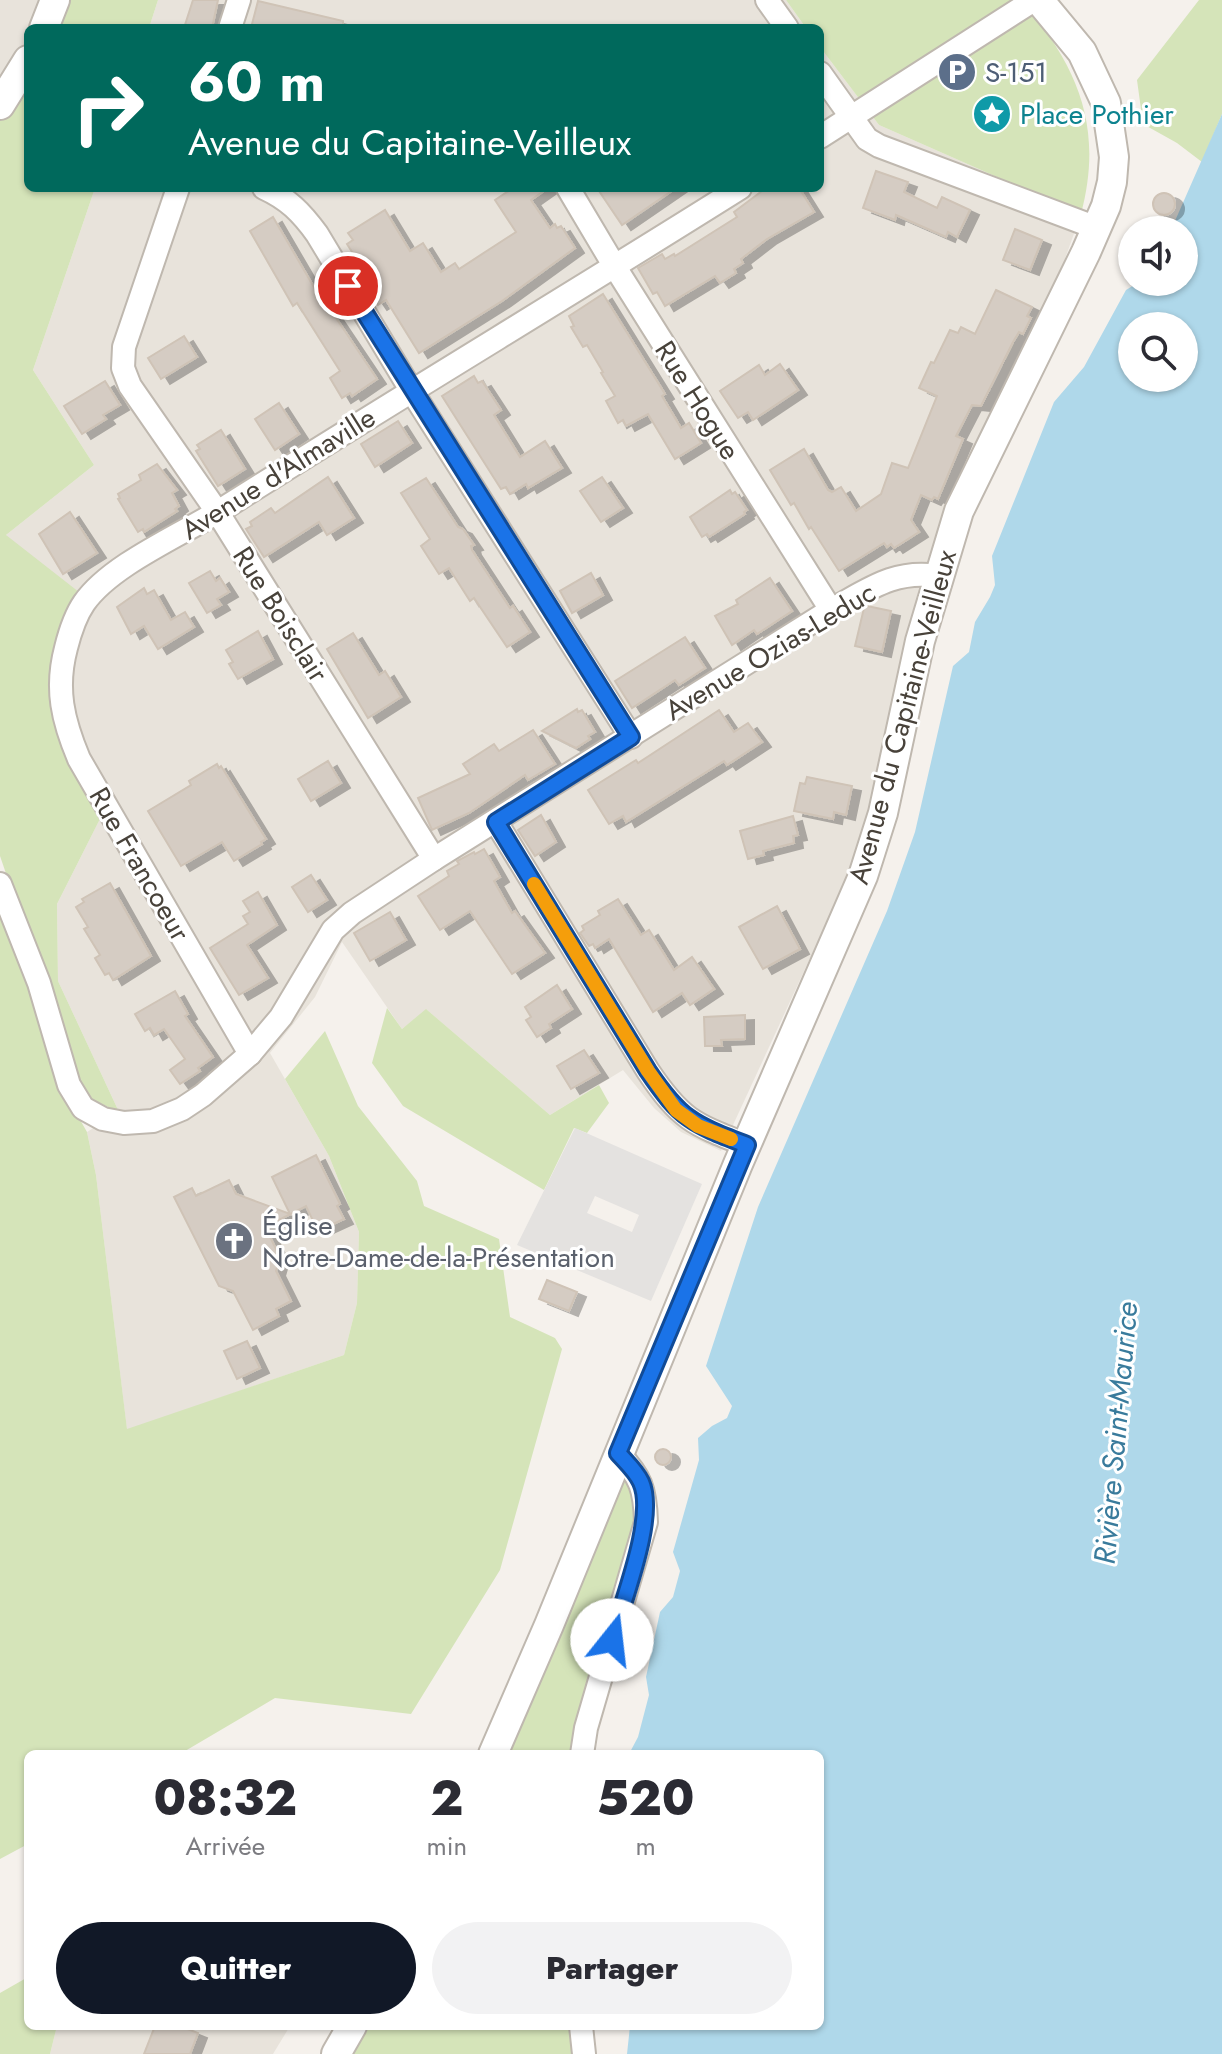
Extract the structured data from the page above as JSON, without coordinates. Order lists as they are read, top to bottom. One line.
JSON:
{"streets":{"street":["Rue Hogue","Avenue d'Almaville","Rue Boisclair","Avenue Ozias-Leduc","Avenue du Capitaine-Veilleux","Rue Francoeur"]},"crossings":[["Rue Hogue","Avenue d'Almaville"],["Rue Hogue","Avenue Ozias-Leduc"],["Avenue d'Almaville","Rue Boisclair"],["Avenue d'Almaville","Rue Francoeur"],["Rue Boisclair","Avenue Ozias-Leduc"],["Avenue Ozias-Leduc","Avenue du Capitaine-Veilleux"],["Avenue Ozias-Leduc","Rue Francoeur"]],"water":["Rivière Saint-Maurice"],"places":{"parking":["S-151"],"place":["Place Pothier"],"church":["Église Notre-Dame-de-la-Présentation"]},"page":{"turn":["60 m","Avenue du Capitaine-Veilleux"],"eta":["08:32","Arrivée","2","min","520","m"],"buttons":["Quitter","Partager"]}}
